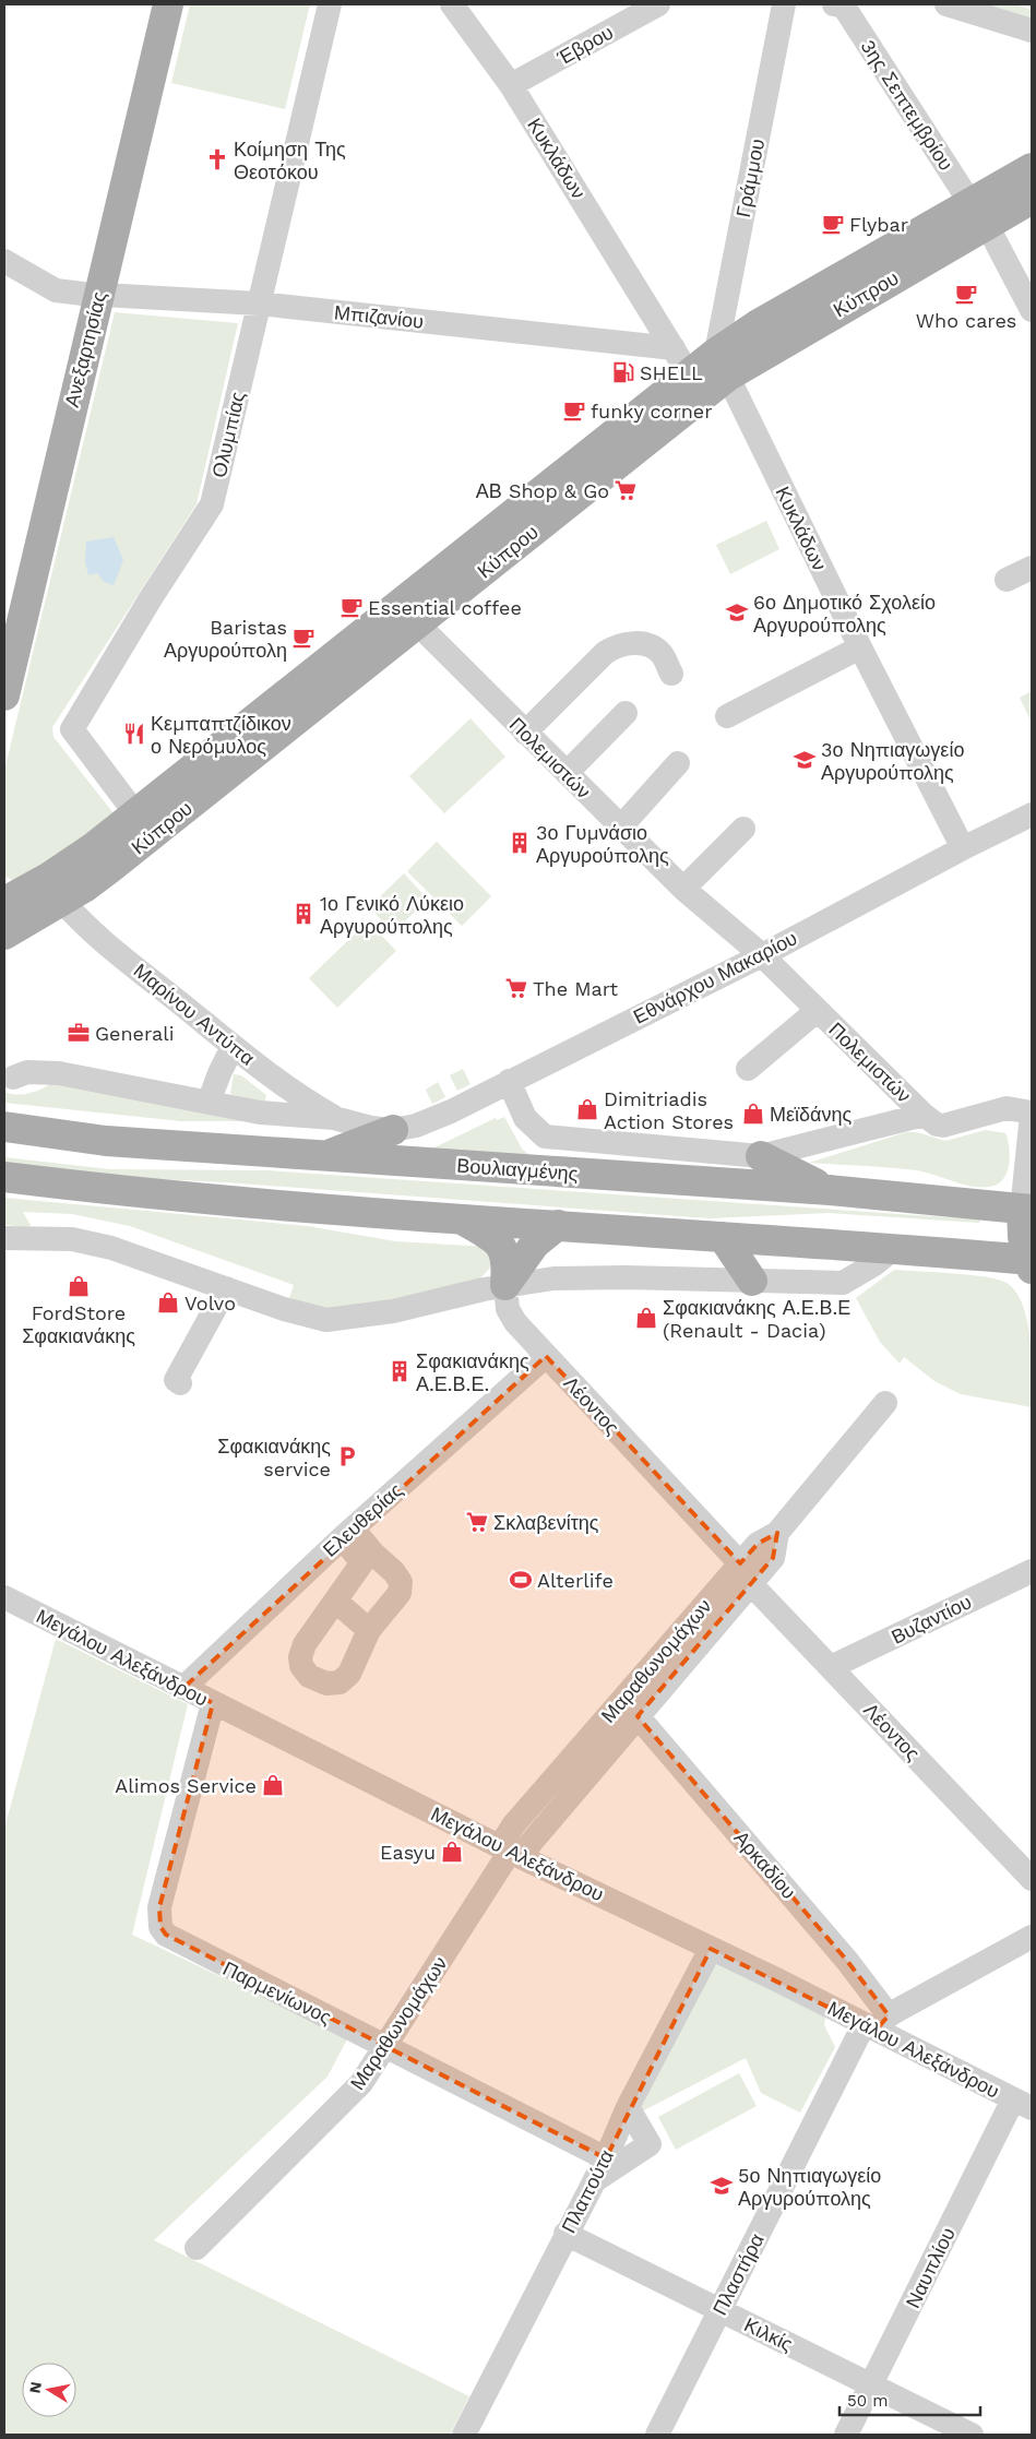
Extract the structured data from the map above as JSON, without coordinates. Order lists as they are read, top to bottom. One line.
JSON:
{"streets":{"main road":["Κύπρου","Ανεξαρτησίας","Βουλιαγμένης"],"street":["Έβρου","3ης Σεπτεμβρίου","Κυκλάδων","Γράμμου","Μπιζανίου","Ολυμπίας","Πολεμιστών","Εθνάρχου Μακαρίου","Μαρίνου Αντύπα","Λέοντος","Ελευθερίας","Βυζαντίου","Μεγάλου Αλεξάνδρου","Μαραθωνομάχων","Αρκαδίου","Παρμενίωνος","Πλαπούτα","Ναυπλίου","Πλαστήρα","Κιλκίς"]},"crossings":[["Έβρου","Κυκλάδων"],["3ης Σεπτεμβρίου","Κύπρου"],["Κυκλάδων","Γράμμου"],["Κυκλάδων","Κύπρου"],["Κυκλάδων","Μπιζανίου"],["Κυκλάδων","Εθνάρχου Μακαρίου"],["Γράμμου","Κύπρου"],["Κύπρου","Μπιζανίου"],["Κύπρου","Ολυμπίας"],["Κύπρου","Πολεμιστών"],["Κύπρου","Μαρίνου Αντύπα"],["Μπιζανίου","Ανεξαρτησίας"],["Μπιζανίου","Ολυμπίας"],["Πολεμιστών","Εθνάρχου Μακαρίου"],["Εθνάρχου Μακαρίου","Μαρίνου Αντύπα"],["Λέοντος","Ελευθερίας"],["Λέοντος","Βυζαντίου"],["Λέοντος","Μαραθωνομάχων"],["Ελευθερίας","Μεγάλου Αλεξάνδρου"],["Μεγάλου Αλεξάνδρου","Μαραθωνομάχων"],["Μεγάλου Αλεξάνδρου","Αρκαδίου"],["Μεγάλου Αλεξάνδρου","Παρμενίωνος"],["Μεγάλου Αλεξάνδρου","Πλαπούτα"],["Μεγάλου Αλεξάνδρου","Ναυπλίου"],["Μεγάλου Αλεξάνδρου","Πλαστήρα"],["Μαραθωνομάχων","Αρκαδίου"],["Μαραθωνομάχων","Παρμενίωνος"],["Αρκαδίου","Πλαστήρα"],["Παρμενίωνος","Πλαπούτα"],["Πλαπούτα","Κιλκίς"],["Ναυπλίου","Κιλκίς"],["Πλαστήρα","Κιλκίς"]],"places":{"church":["Κοίμηση Της Θεοτόκου"],"cafe":["Flybar","Who cares","funky corner","Essential coffee","Baristas Αργυρούπολη"],"fuel station":["SHELL"],"supermarket":["ΑΒ Shop & Go","The Mart","Σκλαβενίτης"],"school or university":["6ο Δημοτικό Σχολείο Αργυρούπολης","3ο Νηπιαγωγείο Αργυρούπολης","5ο Νηπιαγωγείο Αργυρούπολης"],"restaurant":["Κεμπαπτζίδικον ο Νερόμυλος"],"building":["3ο Γυμνάσιο Αργυρούπολης","1ο Γενικό Λύκειο Αργυρούπολης","Σφακιανάκης Α.Ε.Β.Ε."],"office":["Generali"],"shop":["Dimitriadis Action Stores","Μεϊδάνης","FordStore Σφακιανάκης","Volvo","Σφακιανάκης Α.Ε.Β.Ε (Renault - Dacia)","Alimos Service","Easyu"],"parking":["Σφακιανάκης service"],"sports":["Alterlife"]},"scale_bar":"50 m","north":"left"}
